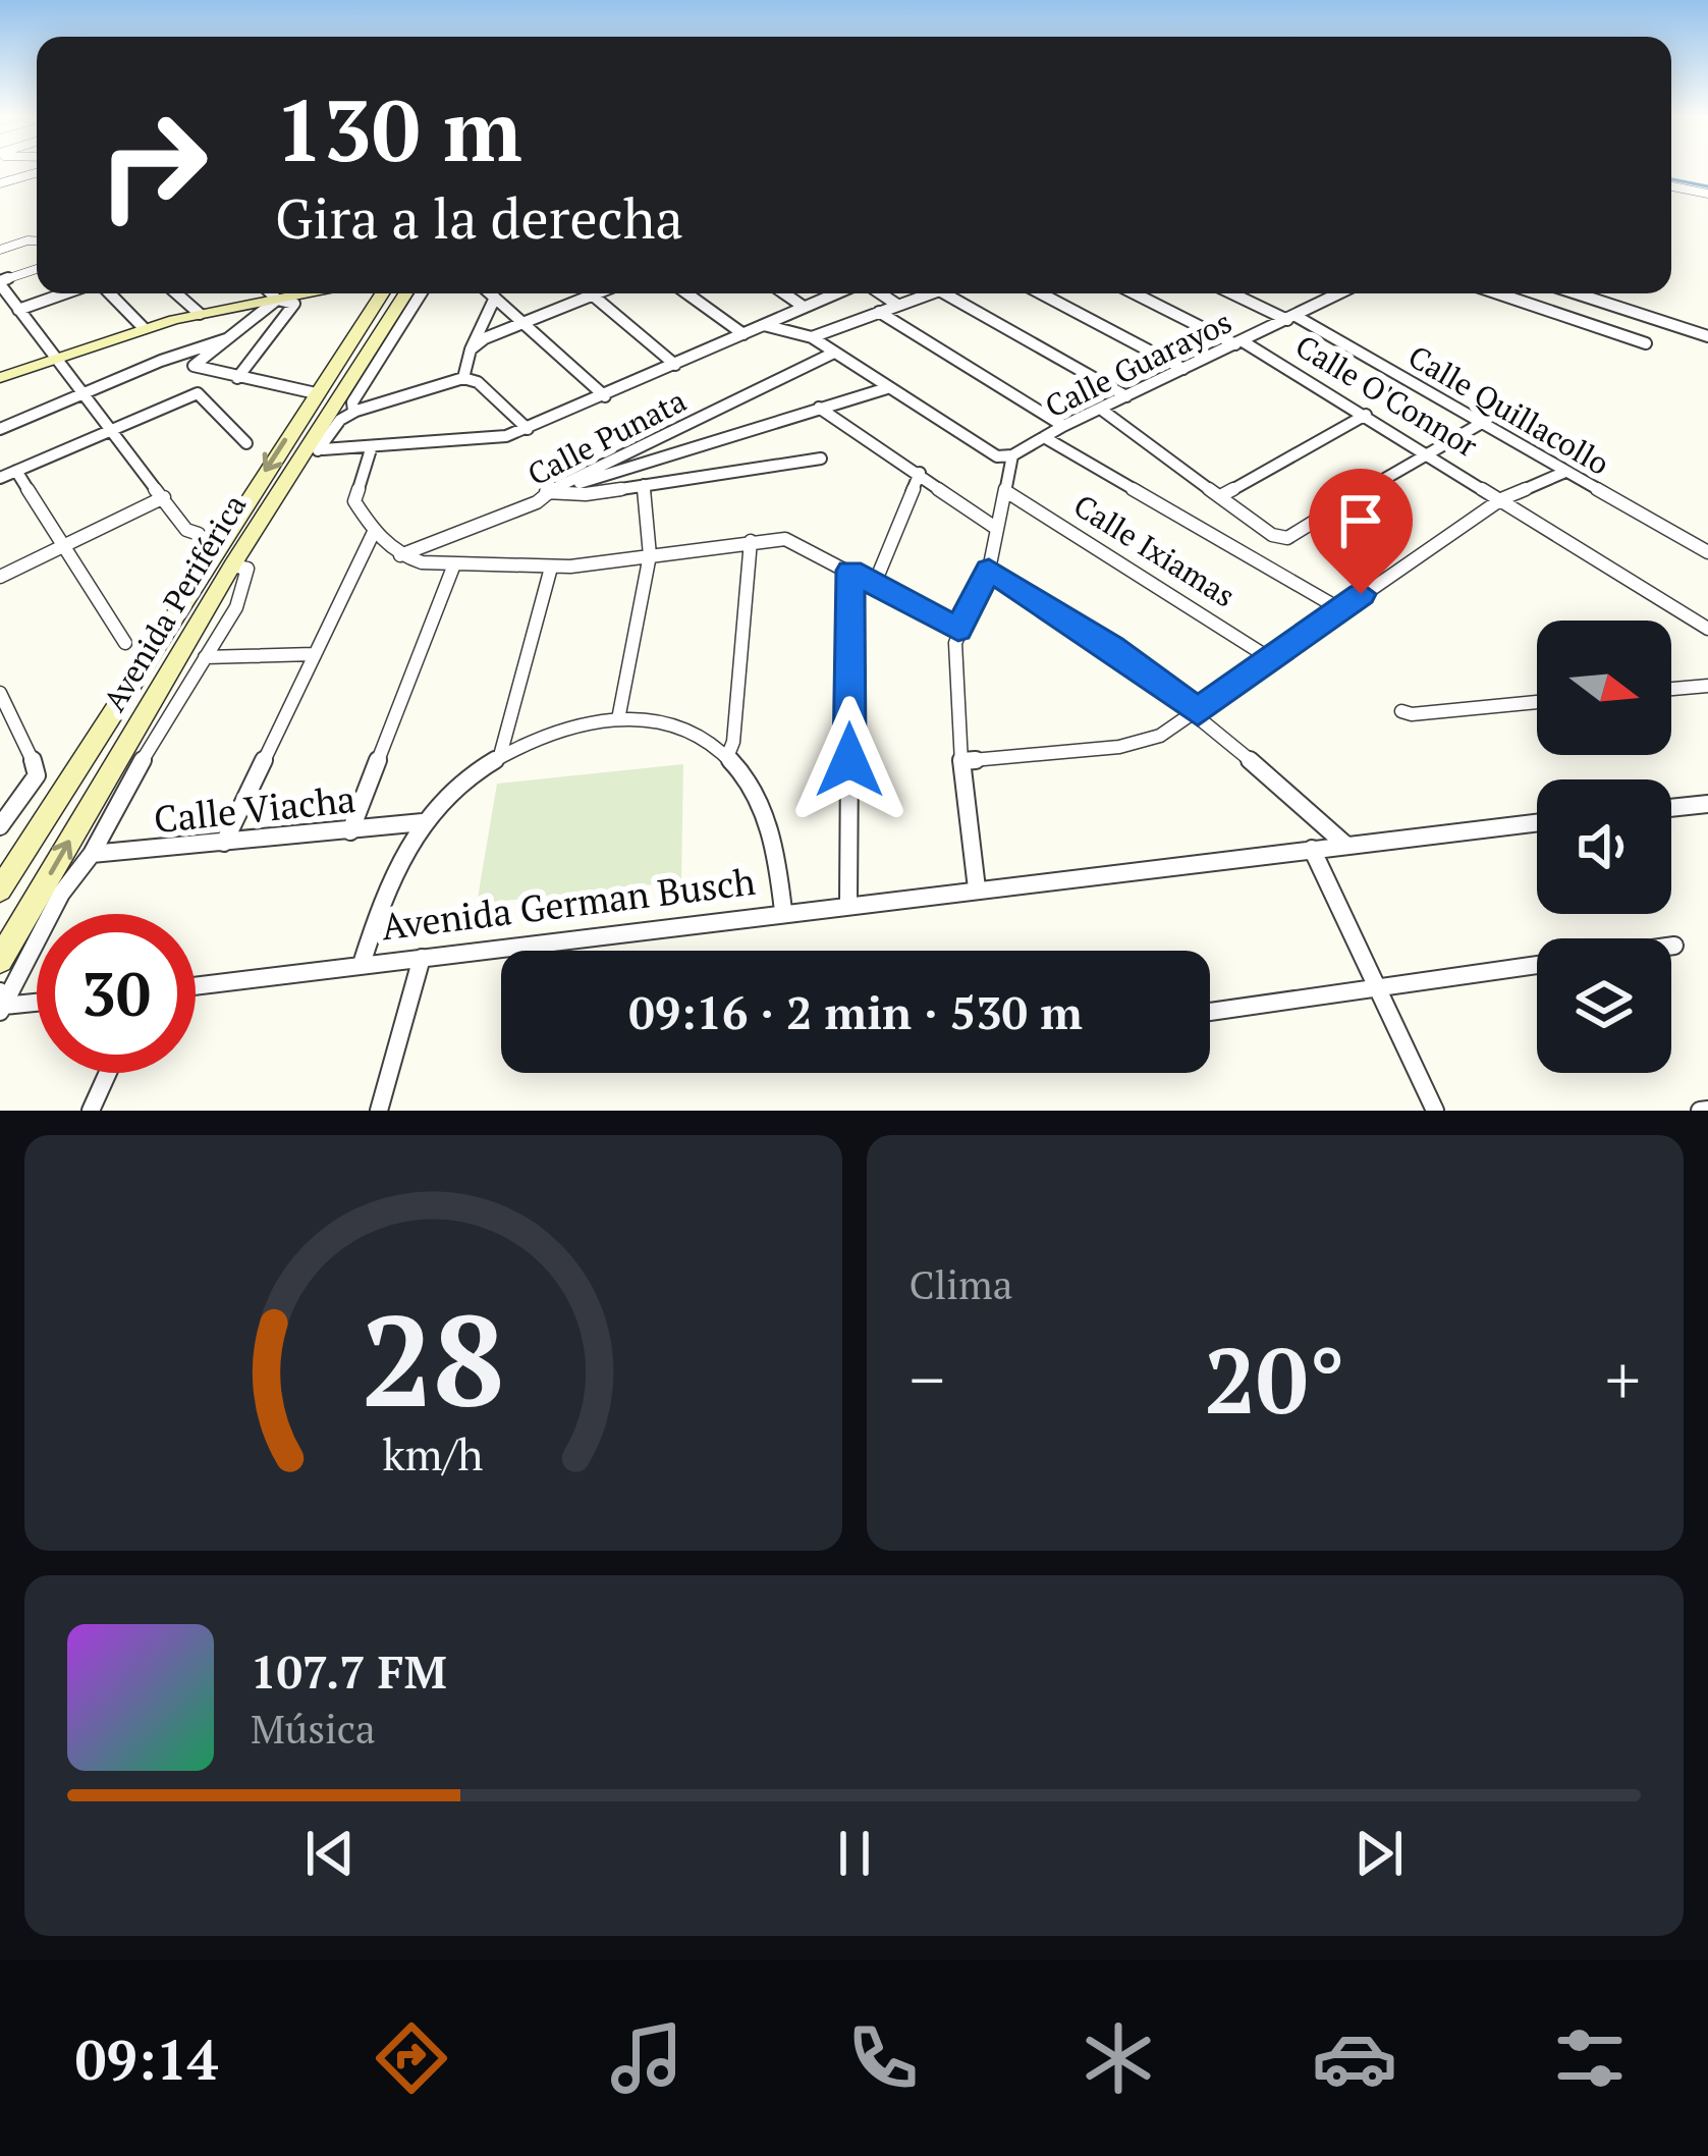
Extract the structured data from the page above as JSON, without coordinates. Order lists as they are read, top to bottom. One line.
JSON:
{"streets":{"street":["Calle Guarayos","Calle O'Connor","Calle Quillacollo","Calle Punata","Calle Ixiamas","Avenida Periférica","Calle Viacha","Avenida German Busch"]},"crossings":[["Calle Guarayos","Calle O'Connor"],["Calle Guarayos","Calle Quillacollo"]],"north":"right","page":{"turn":["130 m","Gira a la derecha"],"limit":"30","trip":"09:16 · 2 min · 530 m","tile":"Clima","heat":["−","20°","+"],"song":["107.7 FM","Música"],"tabs":"09:14","gauge":["28","km/h"]}}
